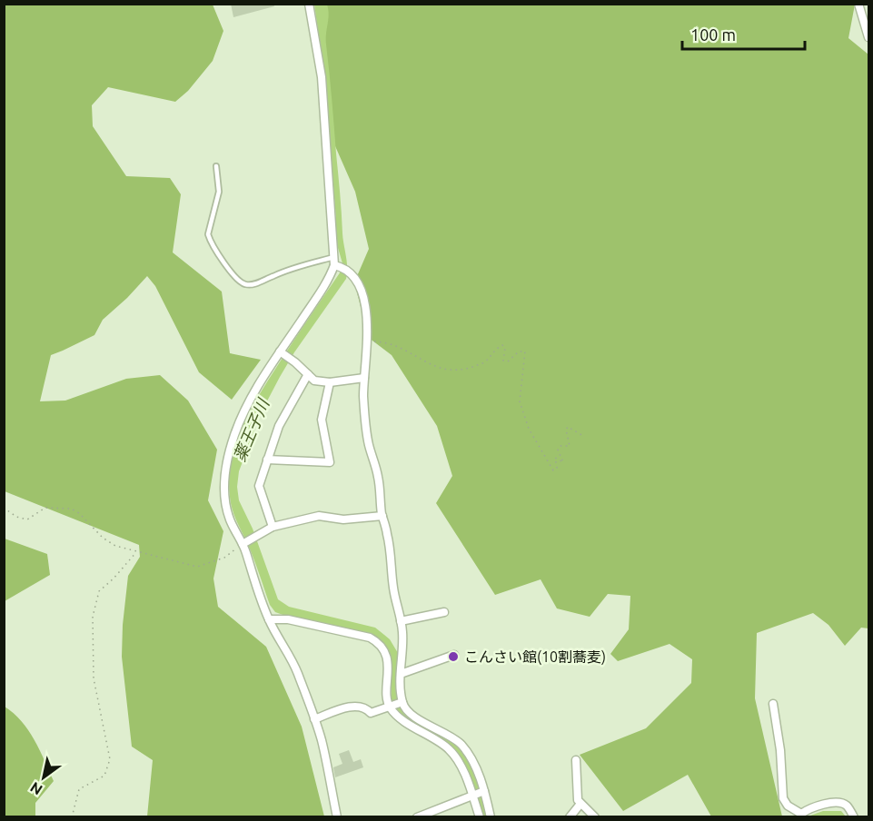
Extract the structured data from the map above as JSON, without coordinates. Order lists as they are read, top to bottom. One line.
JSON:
{"water":["薬王子川"],"places":["こんさい館(10割蕎麦)"],"scale_bar":"100 m","north":"bottom left"}
